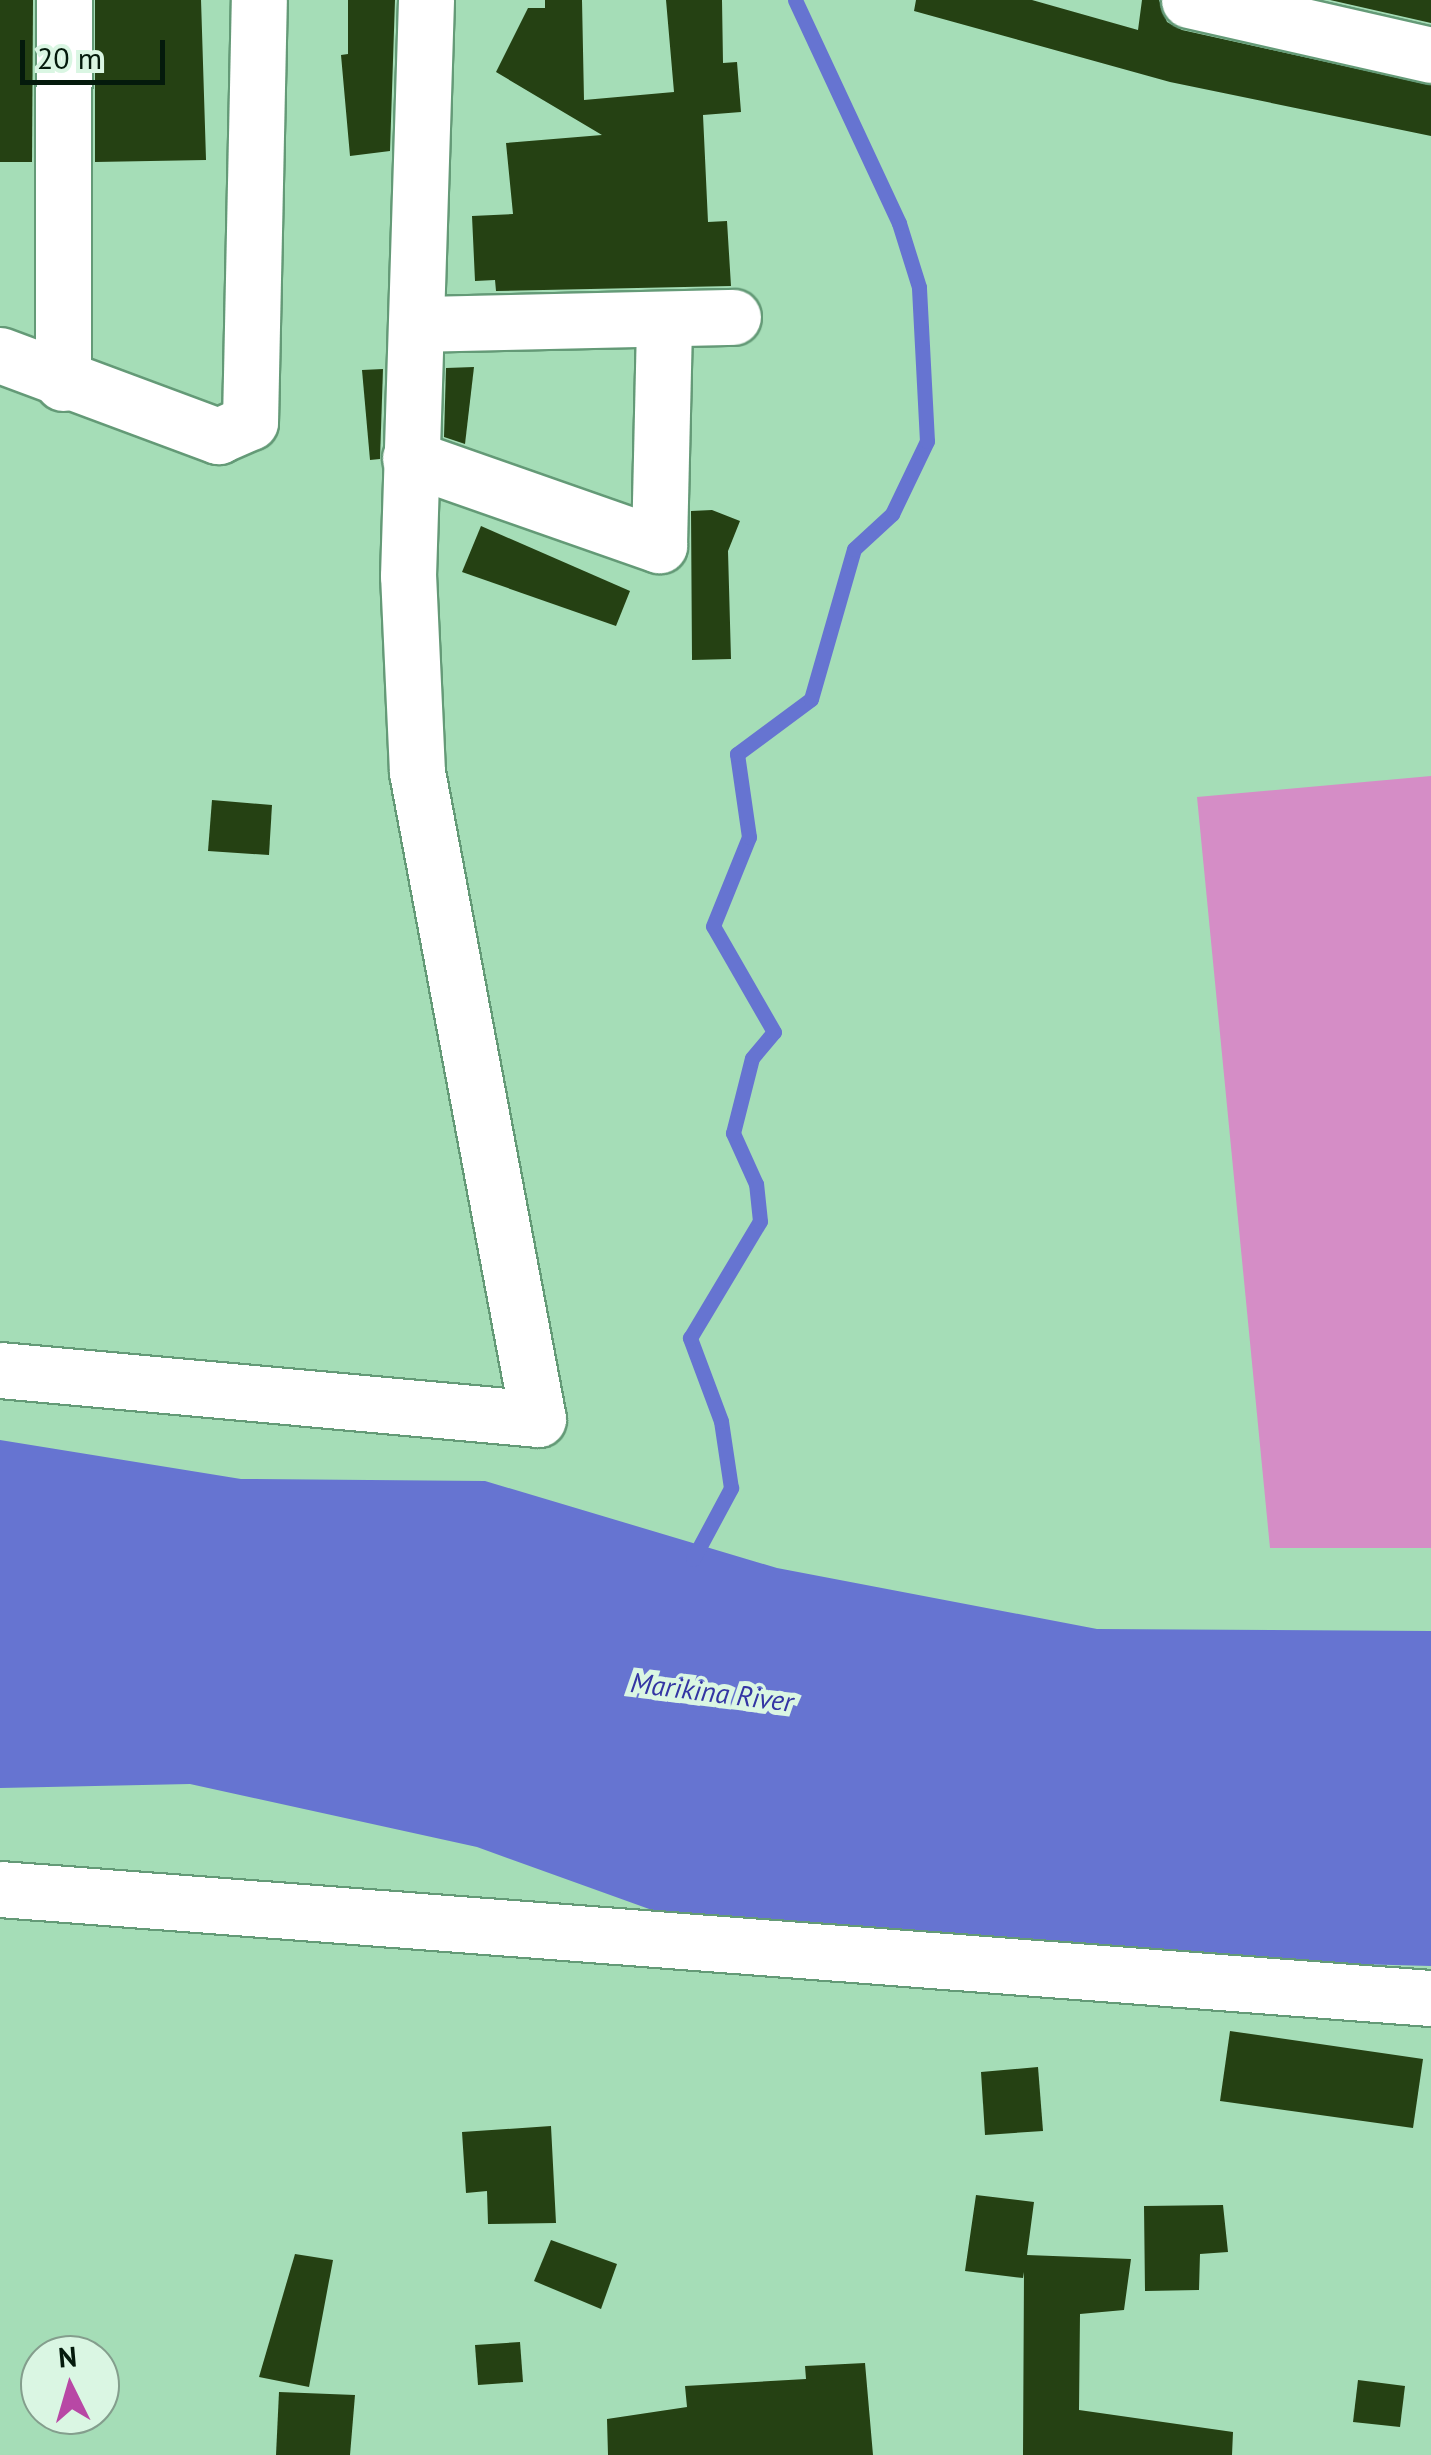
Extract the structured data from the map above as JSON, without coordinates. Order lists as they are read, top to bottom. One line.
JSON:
{"water":["Marikina River"],"scale_bar":"20 m","north":"top"}
